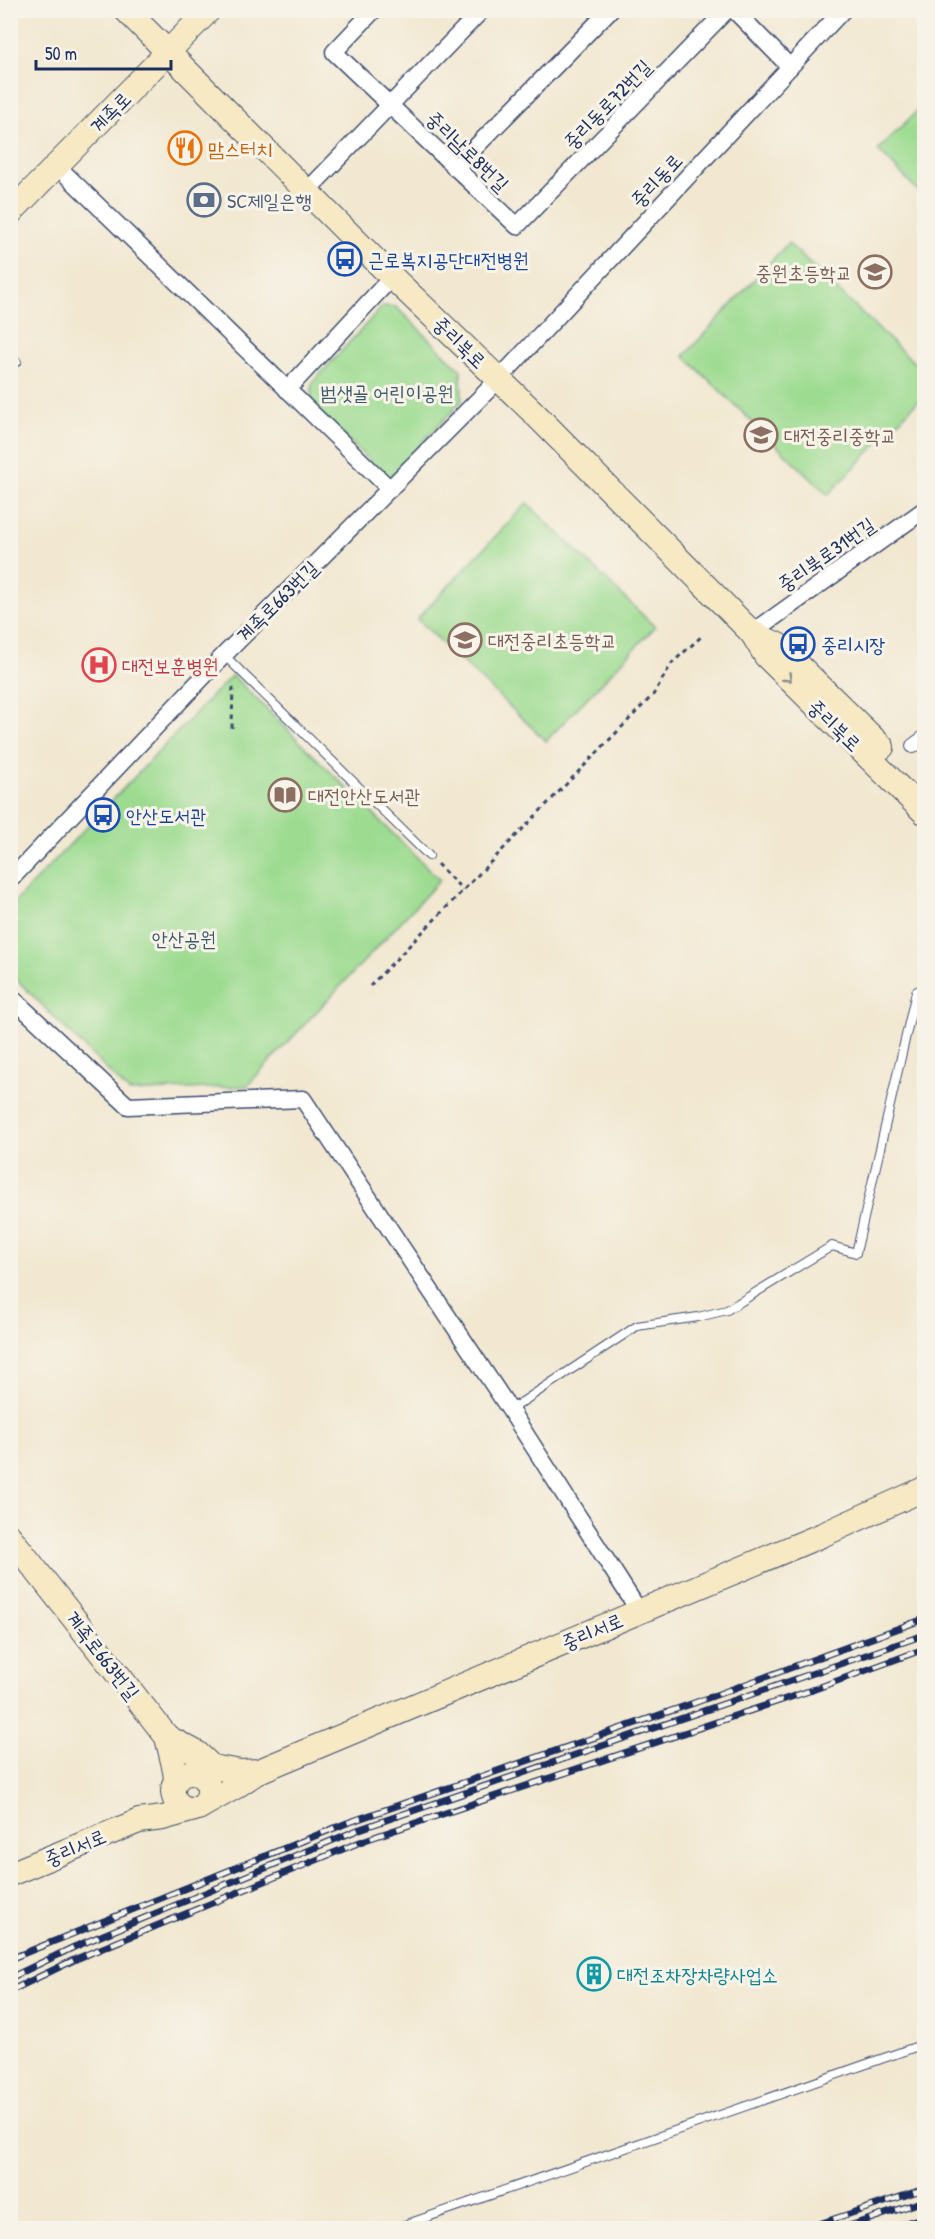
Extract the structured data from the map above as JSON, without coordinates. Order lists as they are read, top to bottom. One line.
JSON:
{"streets":{"main road":["계족로","중리북로","계족로663번길","중리서로"],"street":["중리동로72번길","중리남로8번길","중리동로","중리북로31번길"]},"crossings":[["중리동로72번길","중리남로8번길"],["계족로","중리북로"],["중리동로","중리북로"],["중리동로","계족로663번길"],["중리북로","중리북로31번길"],["중리북로","계족로663번길"]],"parks":["범샛골 어린이공원","안산공원"],"places":{"restaurant":["맘스터치"],"bank":["SC제일은행"],"bus stop":["근로복지공단대전병원","중리시장","안산도서관"],"school or university":["중원초등학교","대전중리중학교","대전중리초등학교"],"hospital":["대전보훈병원"],"library":["대전안산도서관"],"building":["대전조차장차량사업소"]},"scale_bar":"50 m"}
